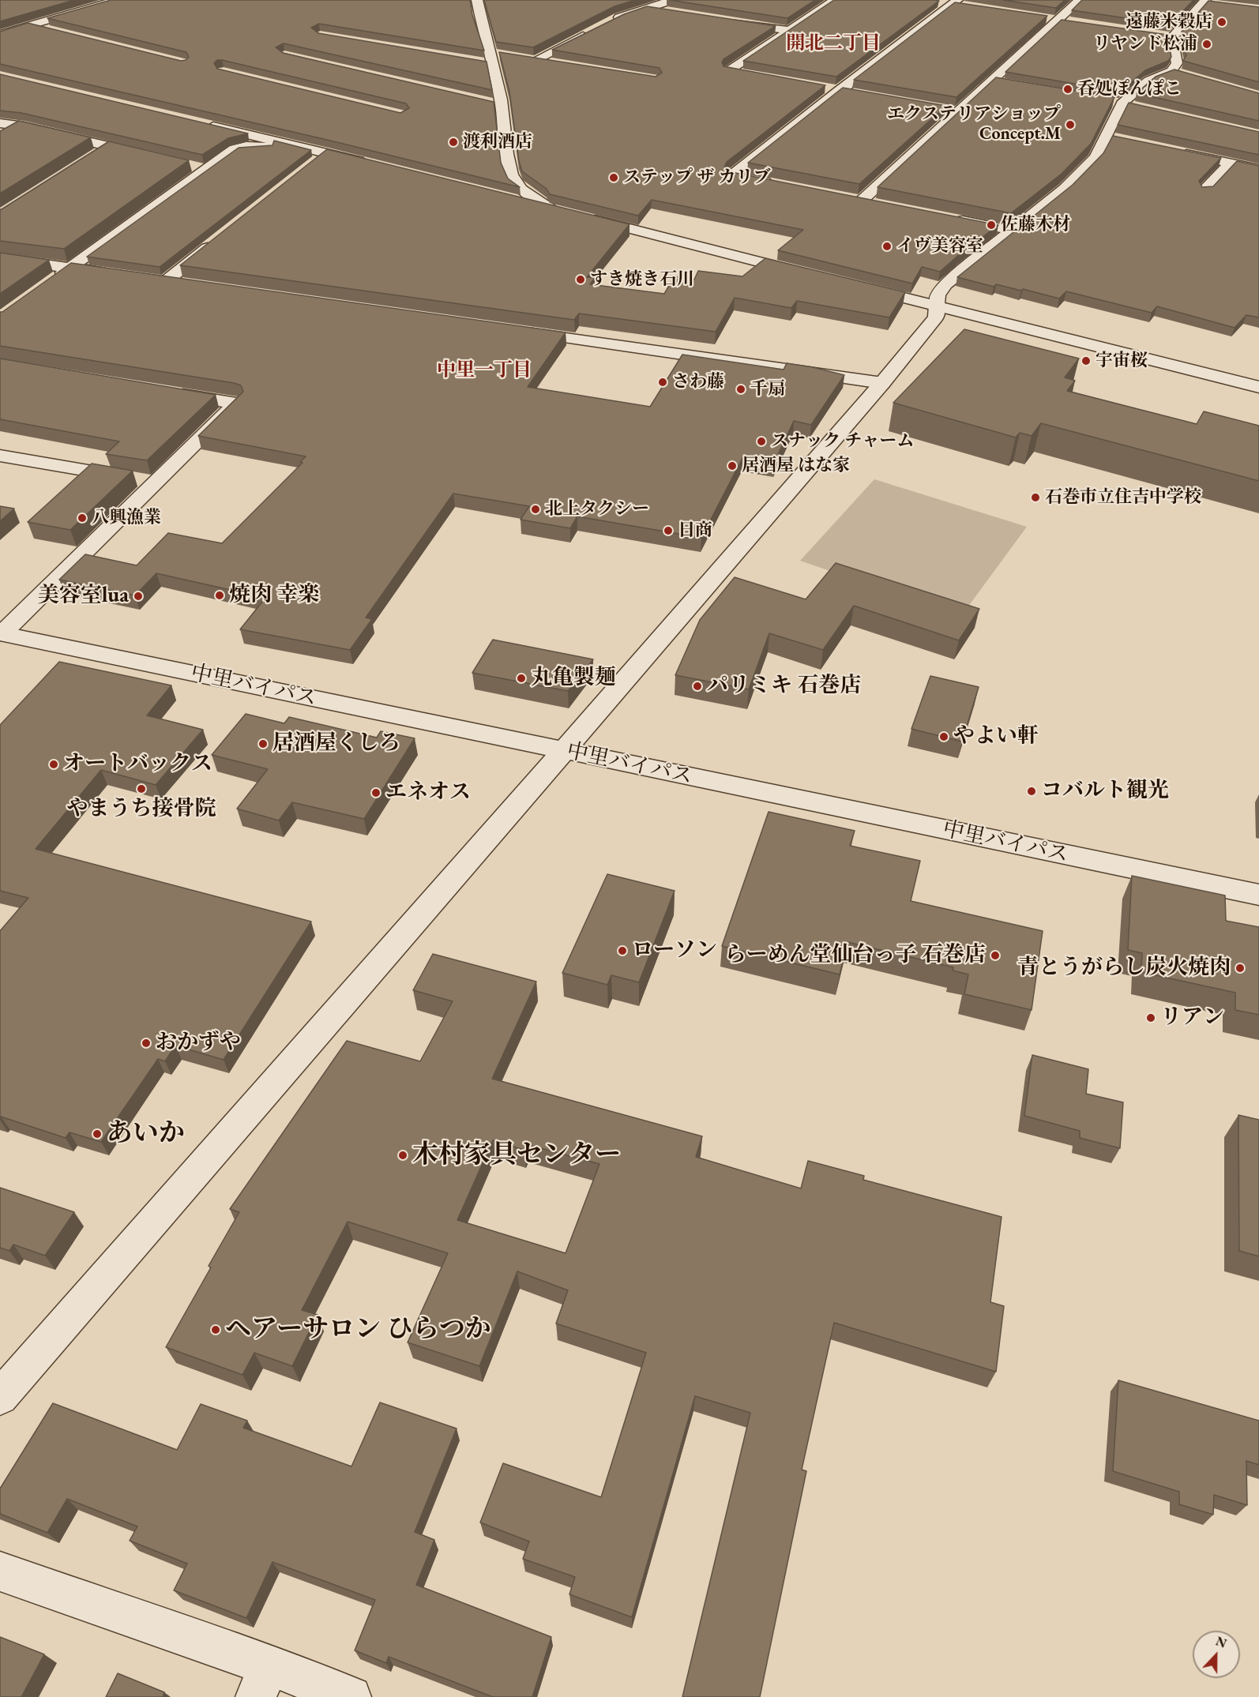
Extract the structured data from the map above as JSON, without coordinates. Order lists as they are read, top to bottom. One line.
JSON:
{"streets":{"street":["中里バイパス"]},"districts":["開北二丁目","中里一丁目"],"places":["遠藤米穀店","リヤンド松浦","呑処ぽんぽこ","エクステリアショップ Concept.M","渡利酒店","ステップ ザ カリブ","佐藤木材","イヴ美容室","すき焼き石川","宇宙桜","さわ藤","千扇","スナック チャーム","居酒屋 はな家","石巻市立住吉中学校","北上タクシー","八興漁業","日商","焼肉 幸楽","美容室lua","丸亀製麺","パリミキ 石巻店","やよい軒","居酒屋くしろ","オートバックス","やまうち接骨院","コバルト観光","エネオス","ローソン","らーめん堂仙台っ子 石巻店","青とうがらし炭火焼肉","リアン","おかずや","あいか","木村家具センター","ヘアーサロン ひらつか"],"north":"top"}
